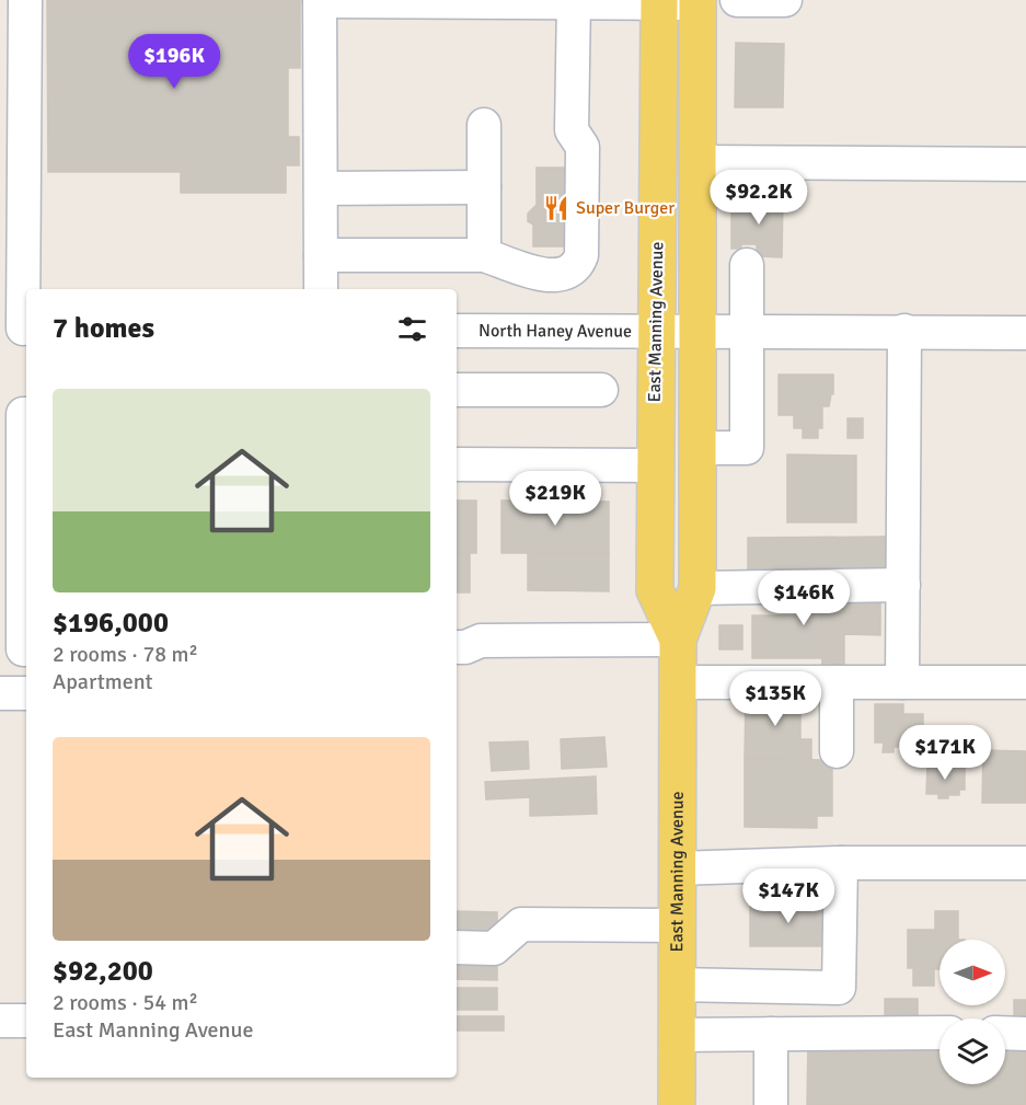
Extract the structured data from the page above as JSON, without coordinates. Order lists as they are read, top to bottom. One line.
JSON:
{"streets":{"main road":["East Manning Avenue"],"street":["North Haney Avenue"]},"crossings":[["East Manning Avenue","North Haney Avenue"]],"places":{"restaurant":["Super Burger"]},"north":"right","page":{"price":["$196K","$92.2K","$219K","$146K","$135K","$171K","$147K"],"heading":"7 homes","list":[{"name":"$196,000","note":"2 rooms · 78 m² · Apartment"},{"name":"$92,200","note":"2 rooms · 54 m² · East Manning Avenue"}]}}
